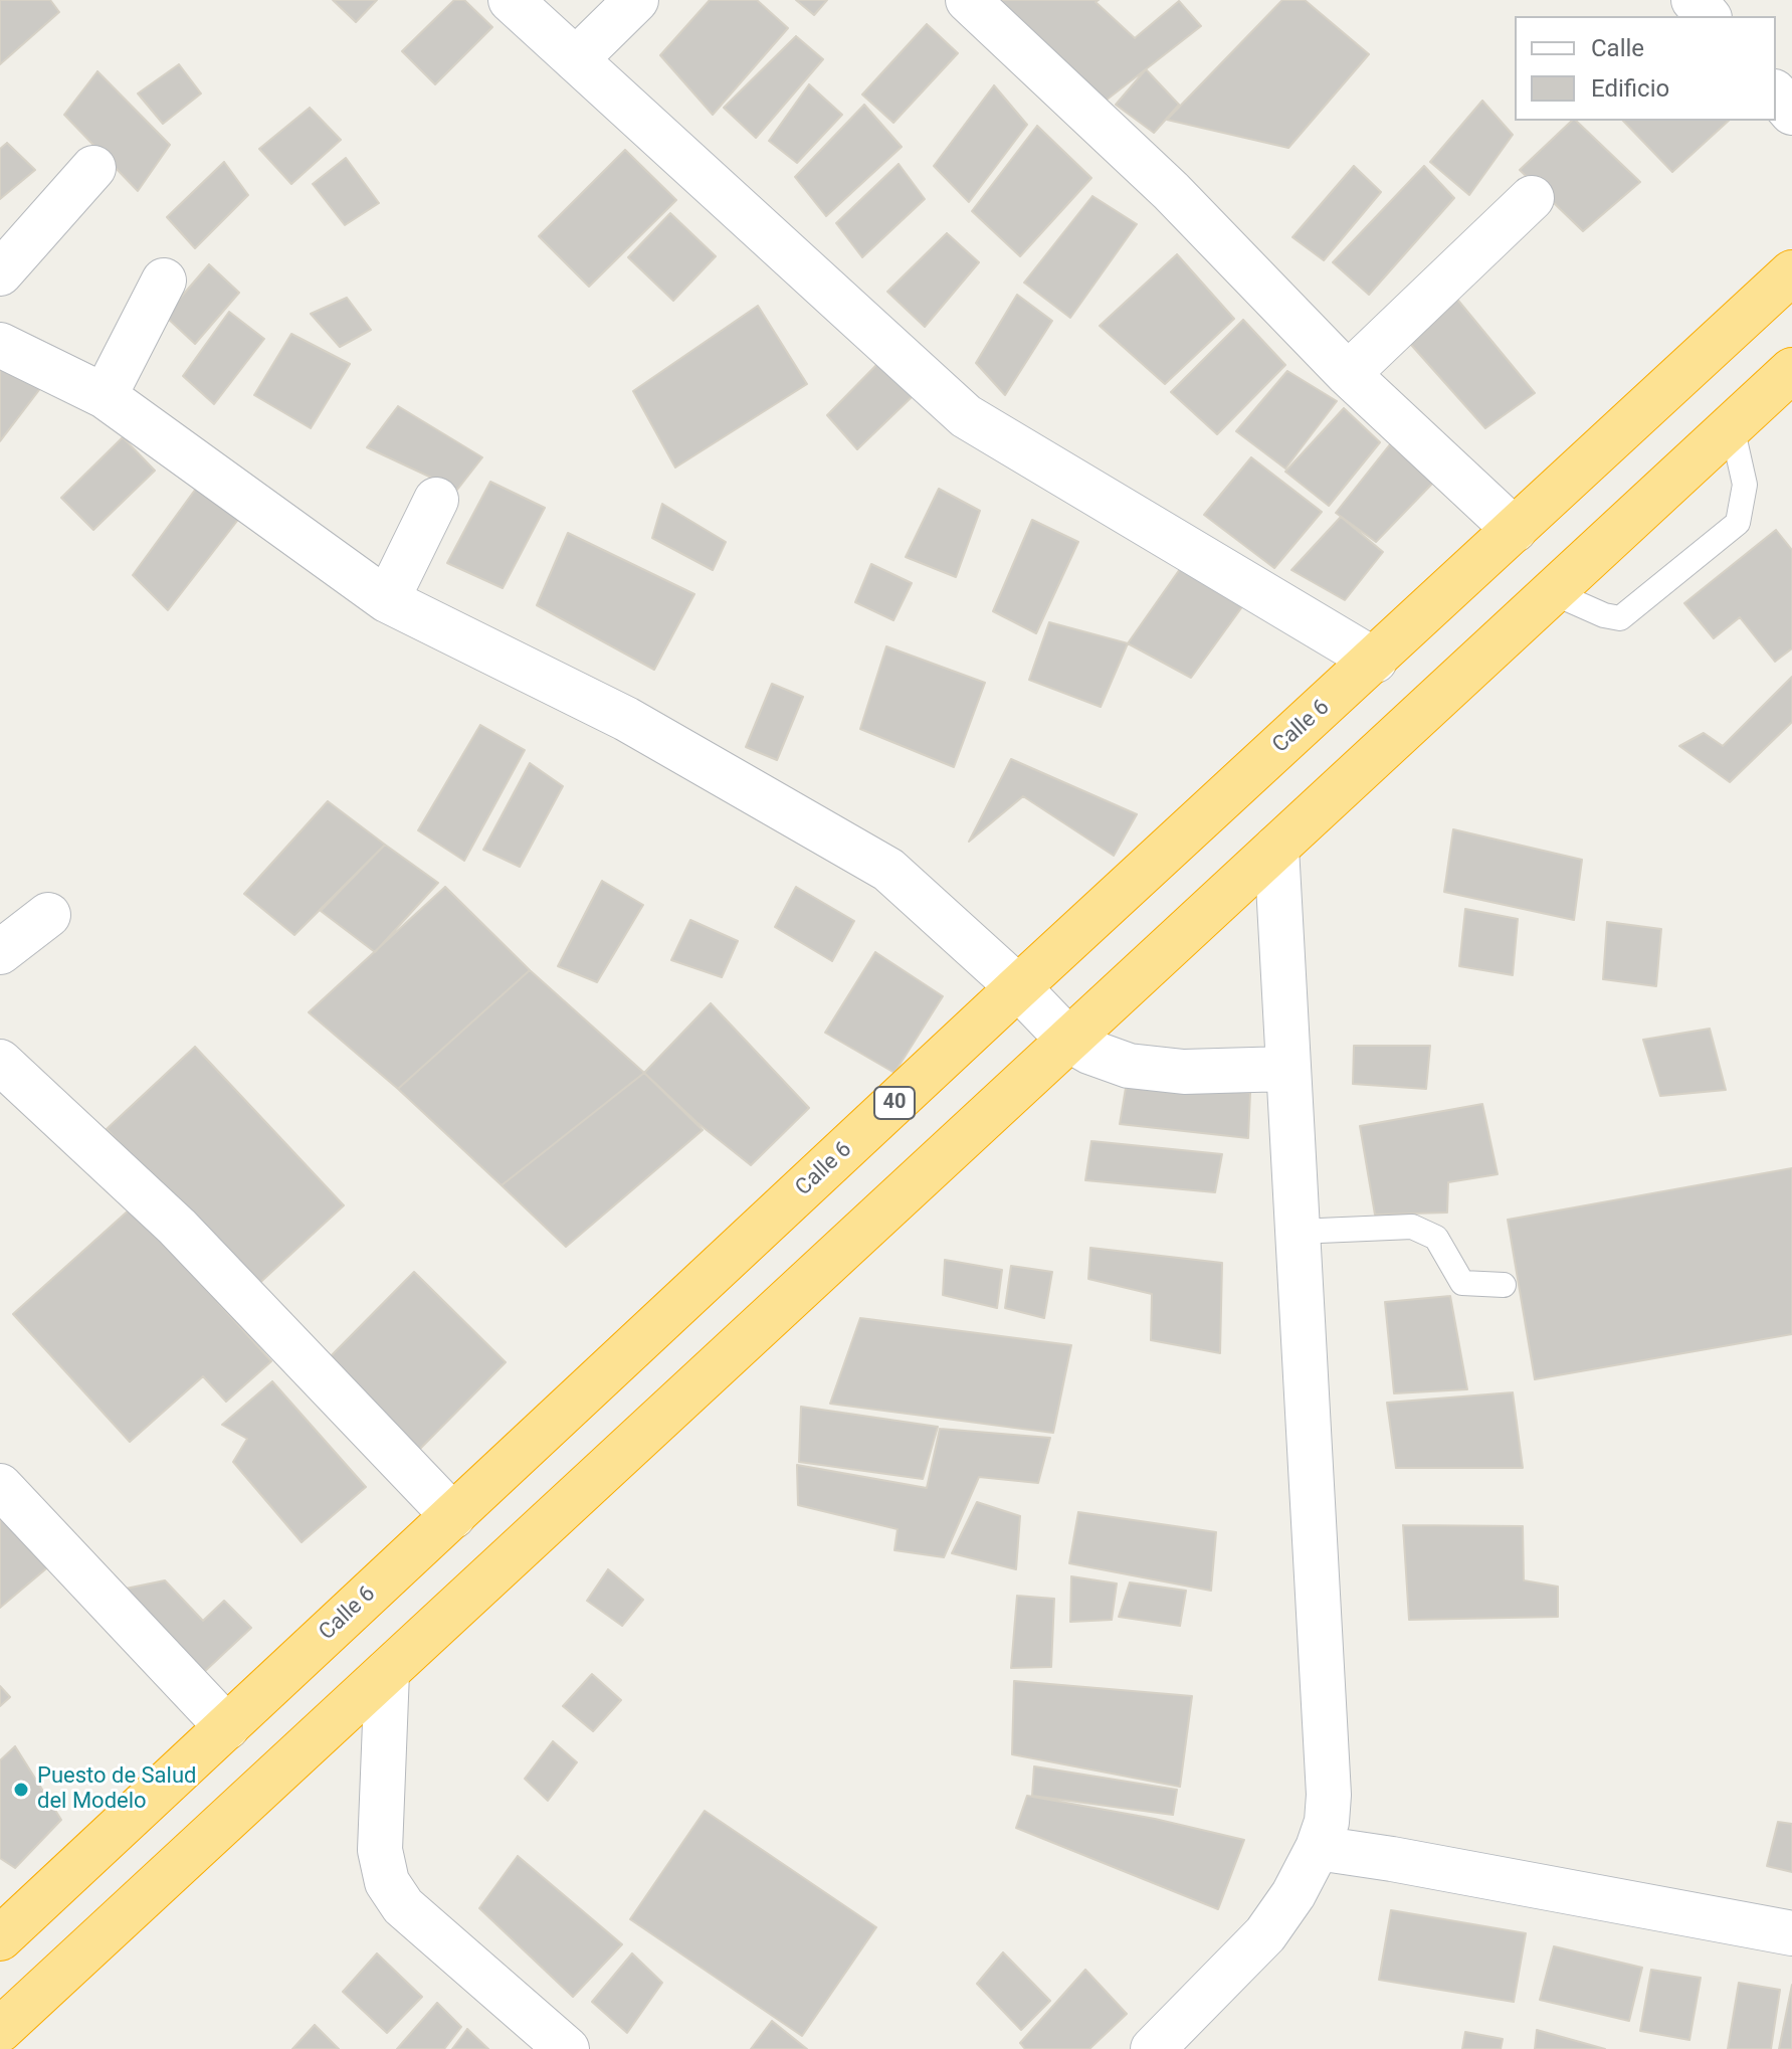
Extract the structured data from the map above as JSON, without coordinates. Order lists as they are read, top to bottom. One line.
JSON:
{"streets":{"highway":["Calle 6","40"]},"places":["Puesto de Salud del Modelo"],"legend":["Calle","Edificio"]}
